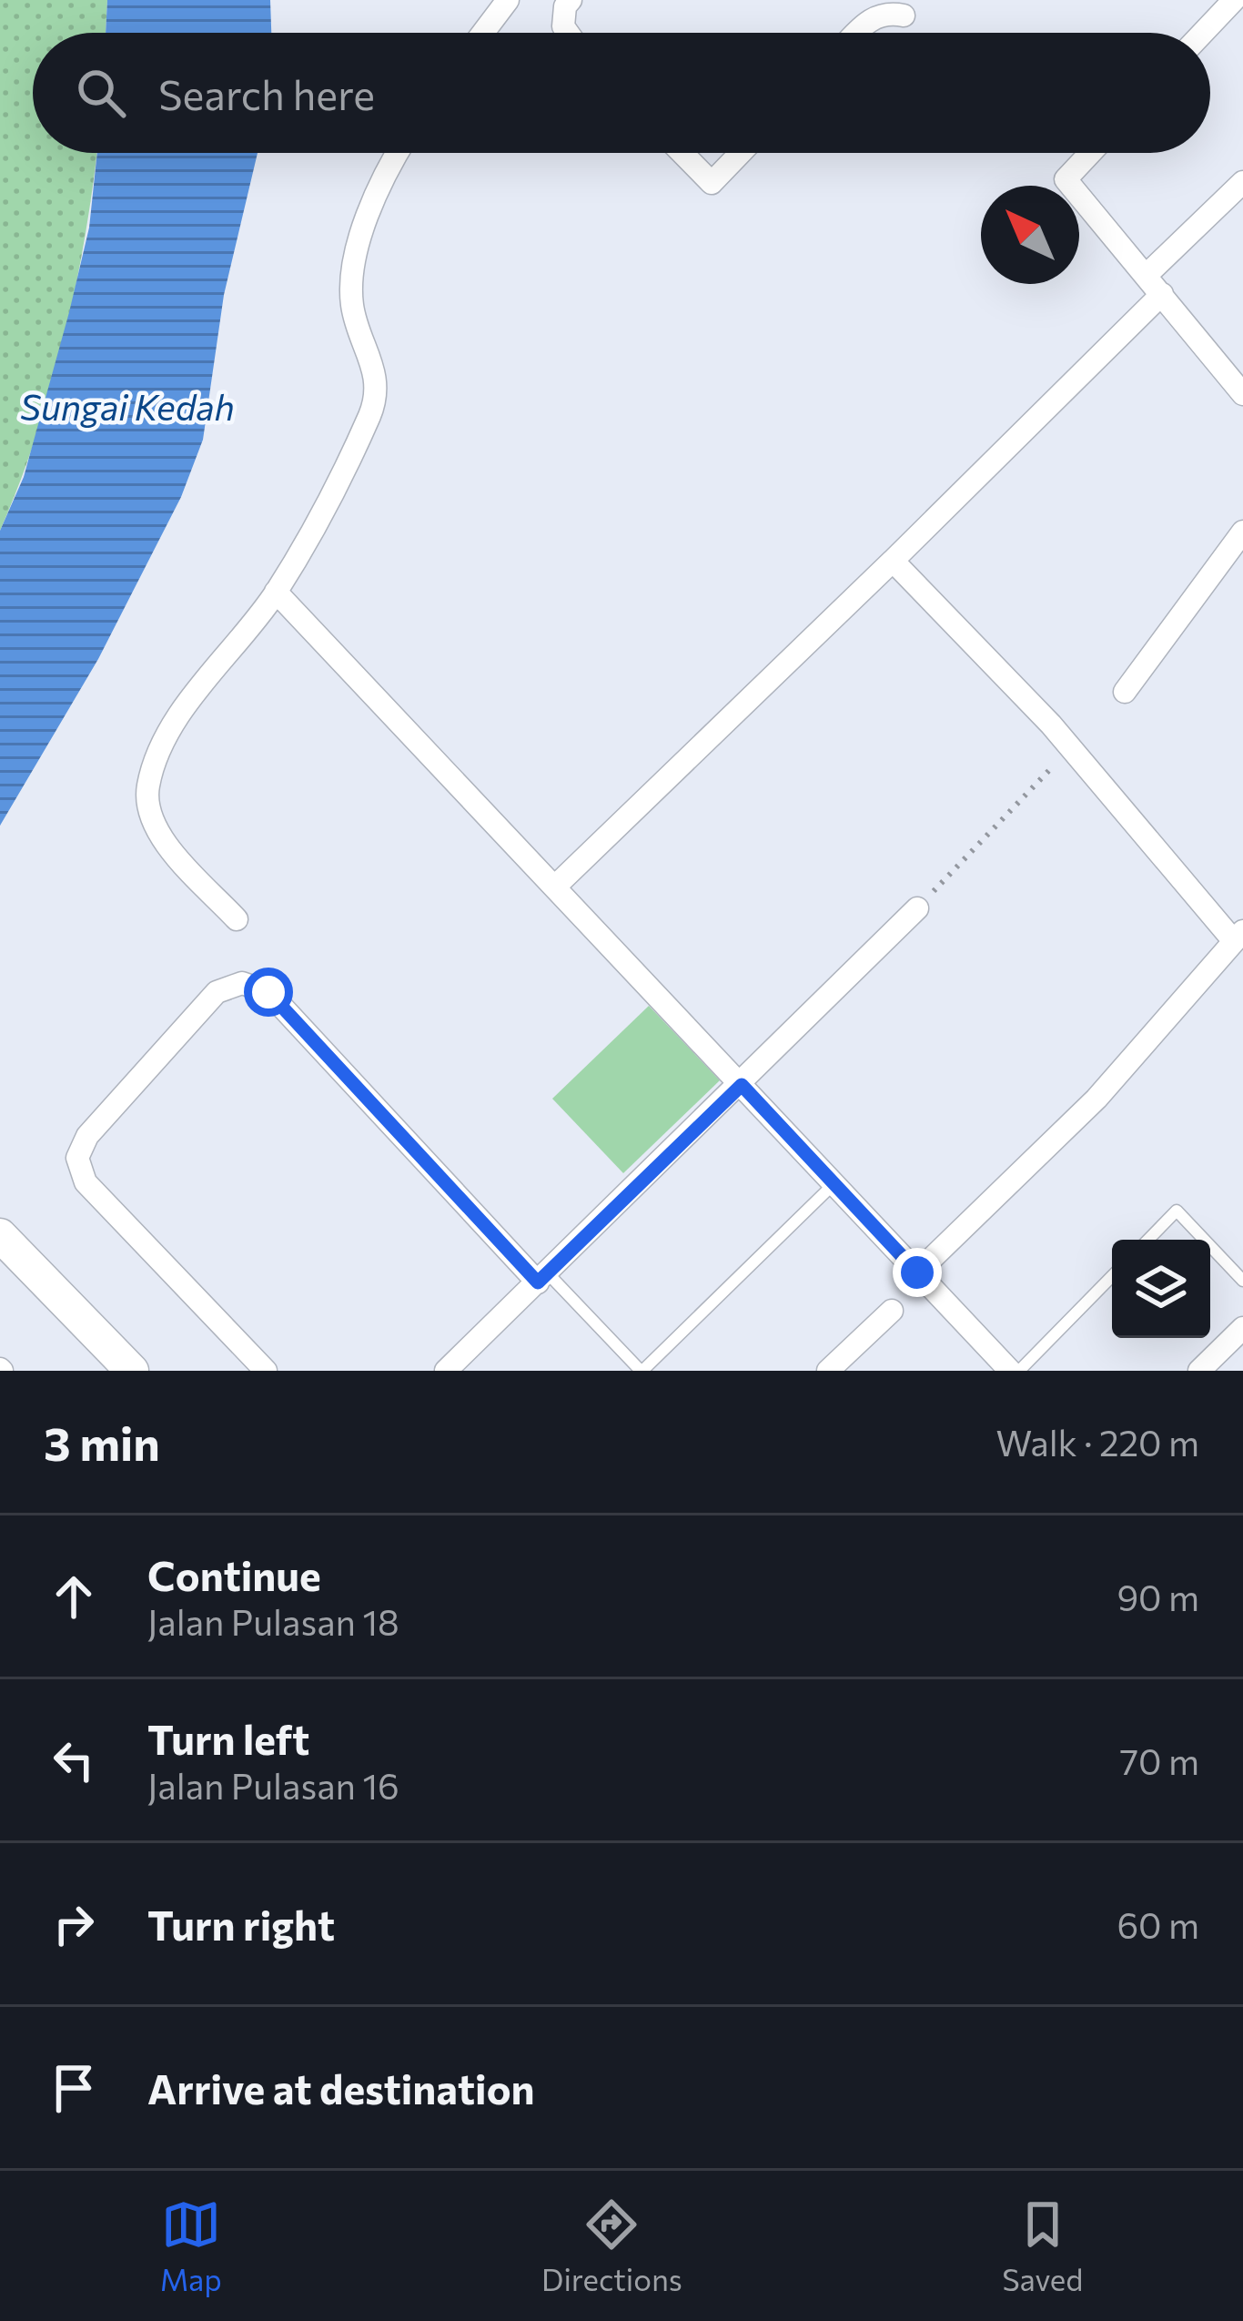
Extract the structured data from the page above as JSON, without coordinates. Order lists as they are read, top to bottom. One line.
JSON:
{"water":["Sungai Kedah"],"north":"top left","page":{"search":"Search here","heading":["3 min","Walk · 220 m"],"list":[["Continue","Jalan Pulasan 18","90 m"],["Turn left","Jalan Pulasan 16","70 m"],["Turn right","60 m"],"Arrive at destination"],"nav":["Map","Directions","Saved"]}}
